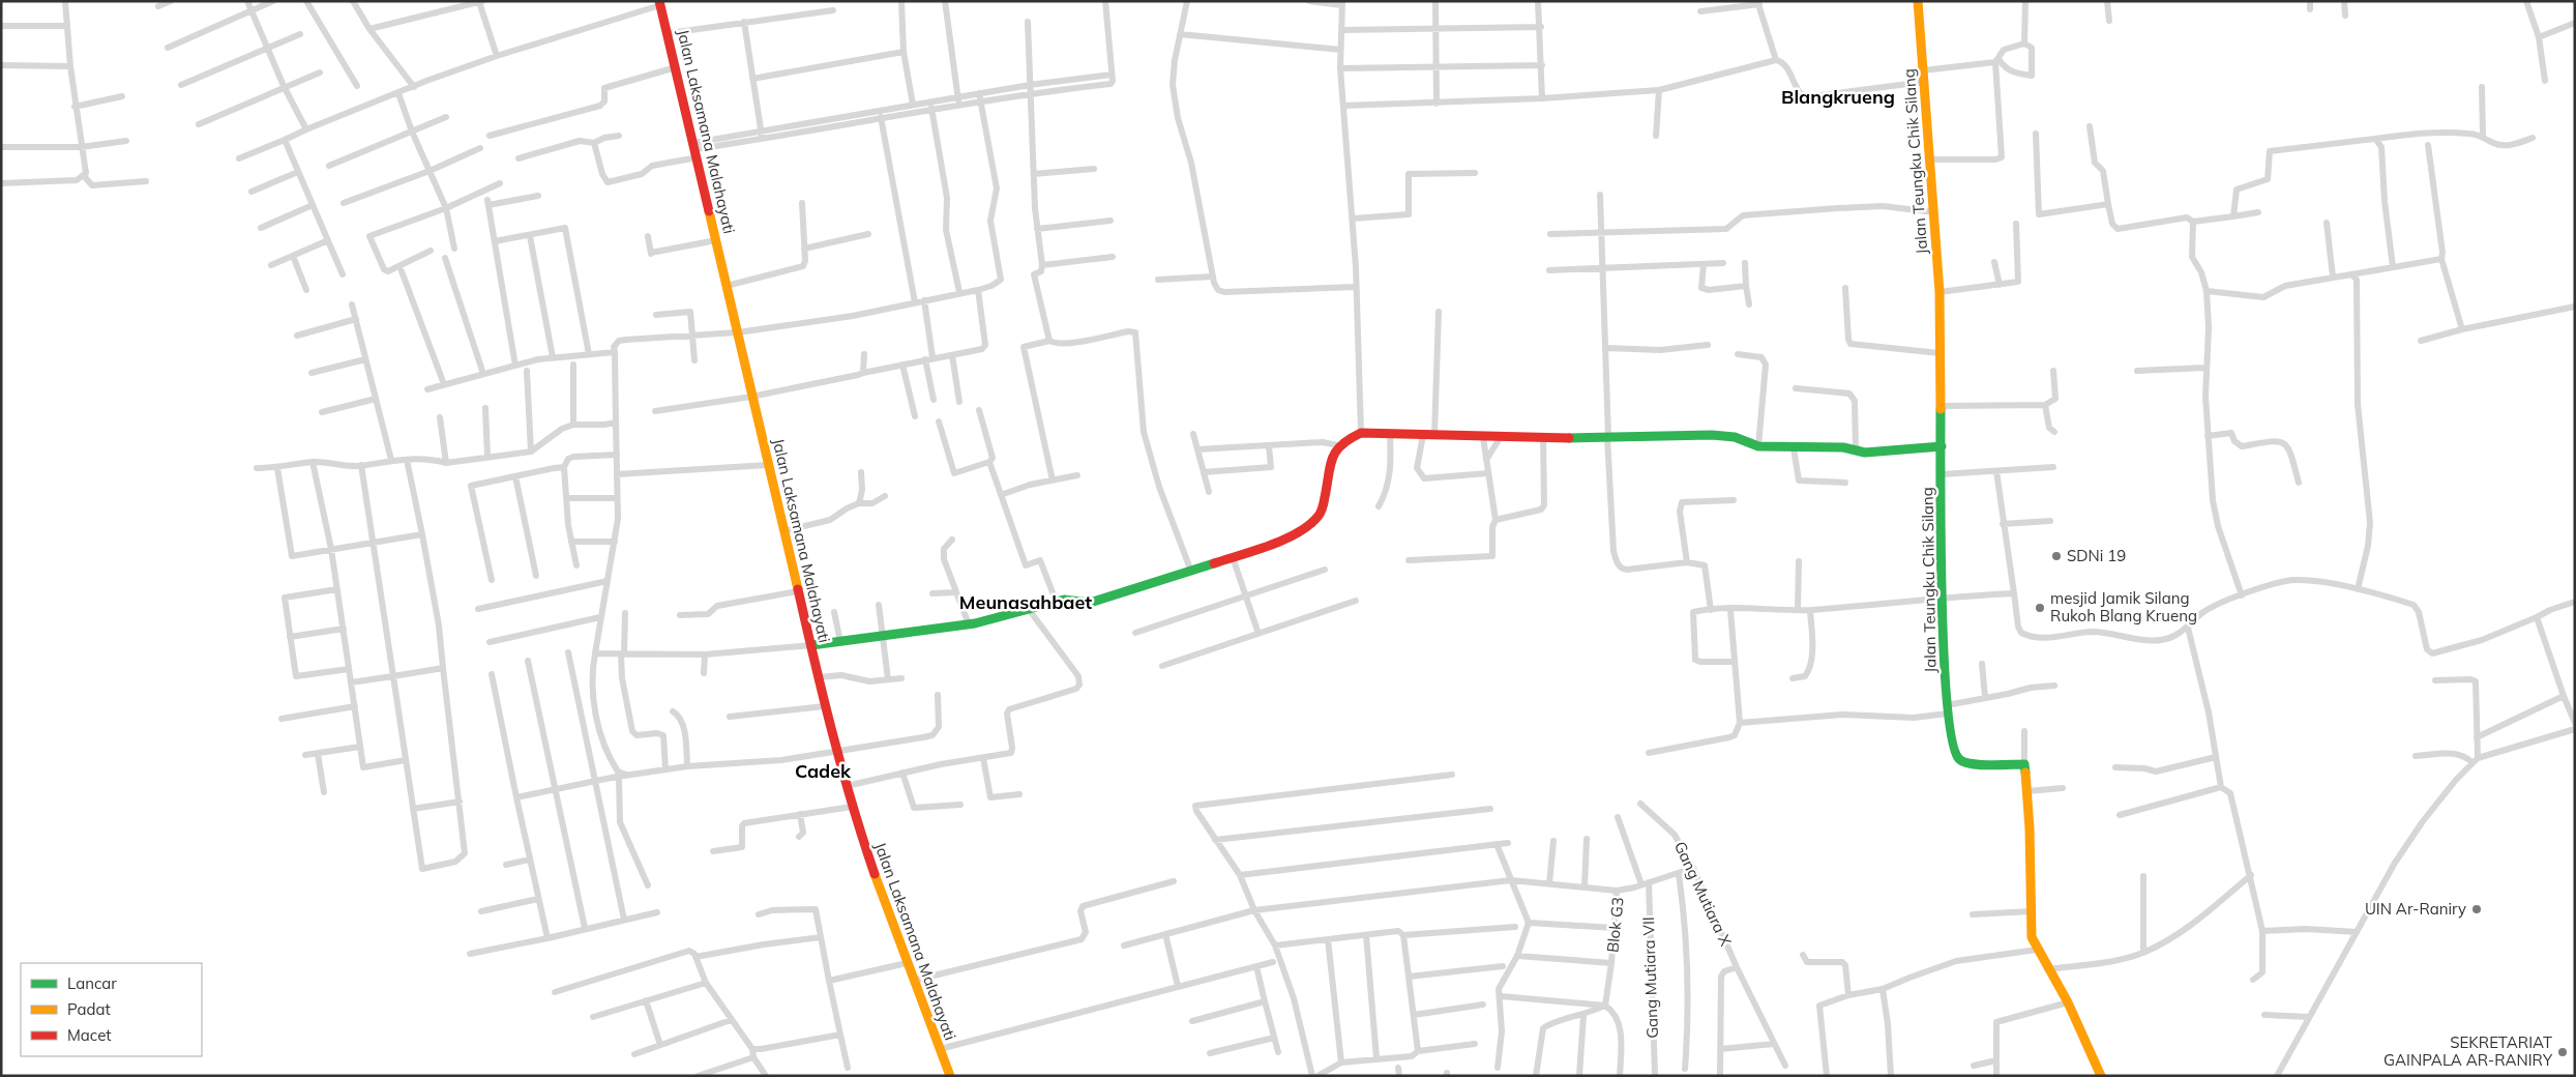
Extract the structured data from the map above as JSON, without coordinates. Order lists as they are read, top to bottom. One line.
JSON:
{"streets":{"main road":["Jalan Laksamana Malahayati","Jalan Teungku Chik Silang"],"street":["Gang Mutiara X","Blok G3","Gang Mutiara VII"]},"crossings":[["Gang Mutiara X","Blok G3"],["Blok G3","Gang Mutiara VII"]],"districts":["Blangkrueng","Meunasahbaet","Cadek"],"places":["SDNi 19","mesjid Jamik Silang Rukoh Blang Krueng","UIN Ar-Raniry","SEKRETARIAT GAINPALA AR-RANIRY"],"legend":["Lancar","Padat","Macet"]}
